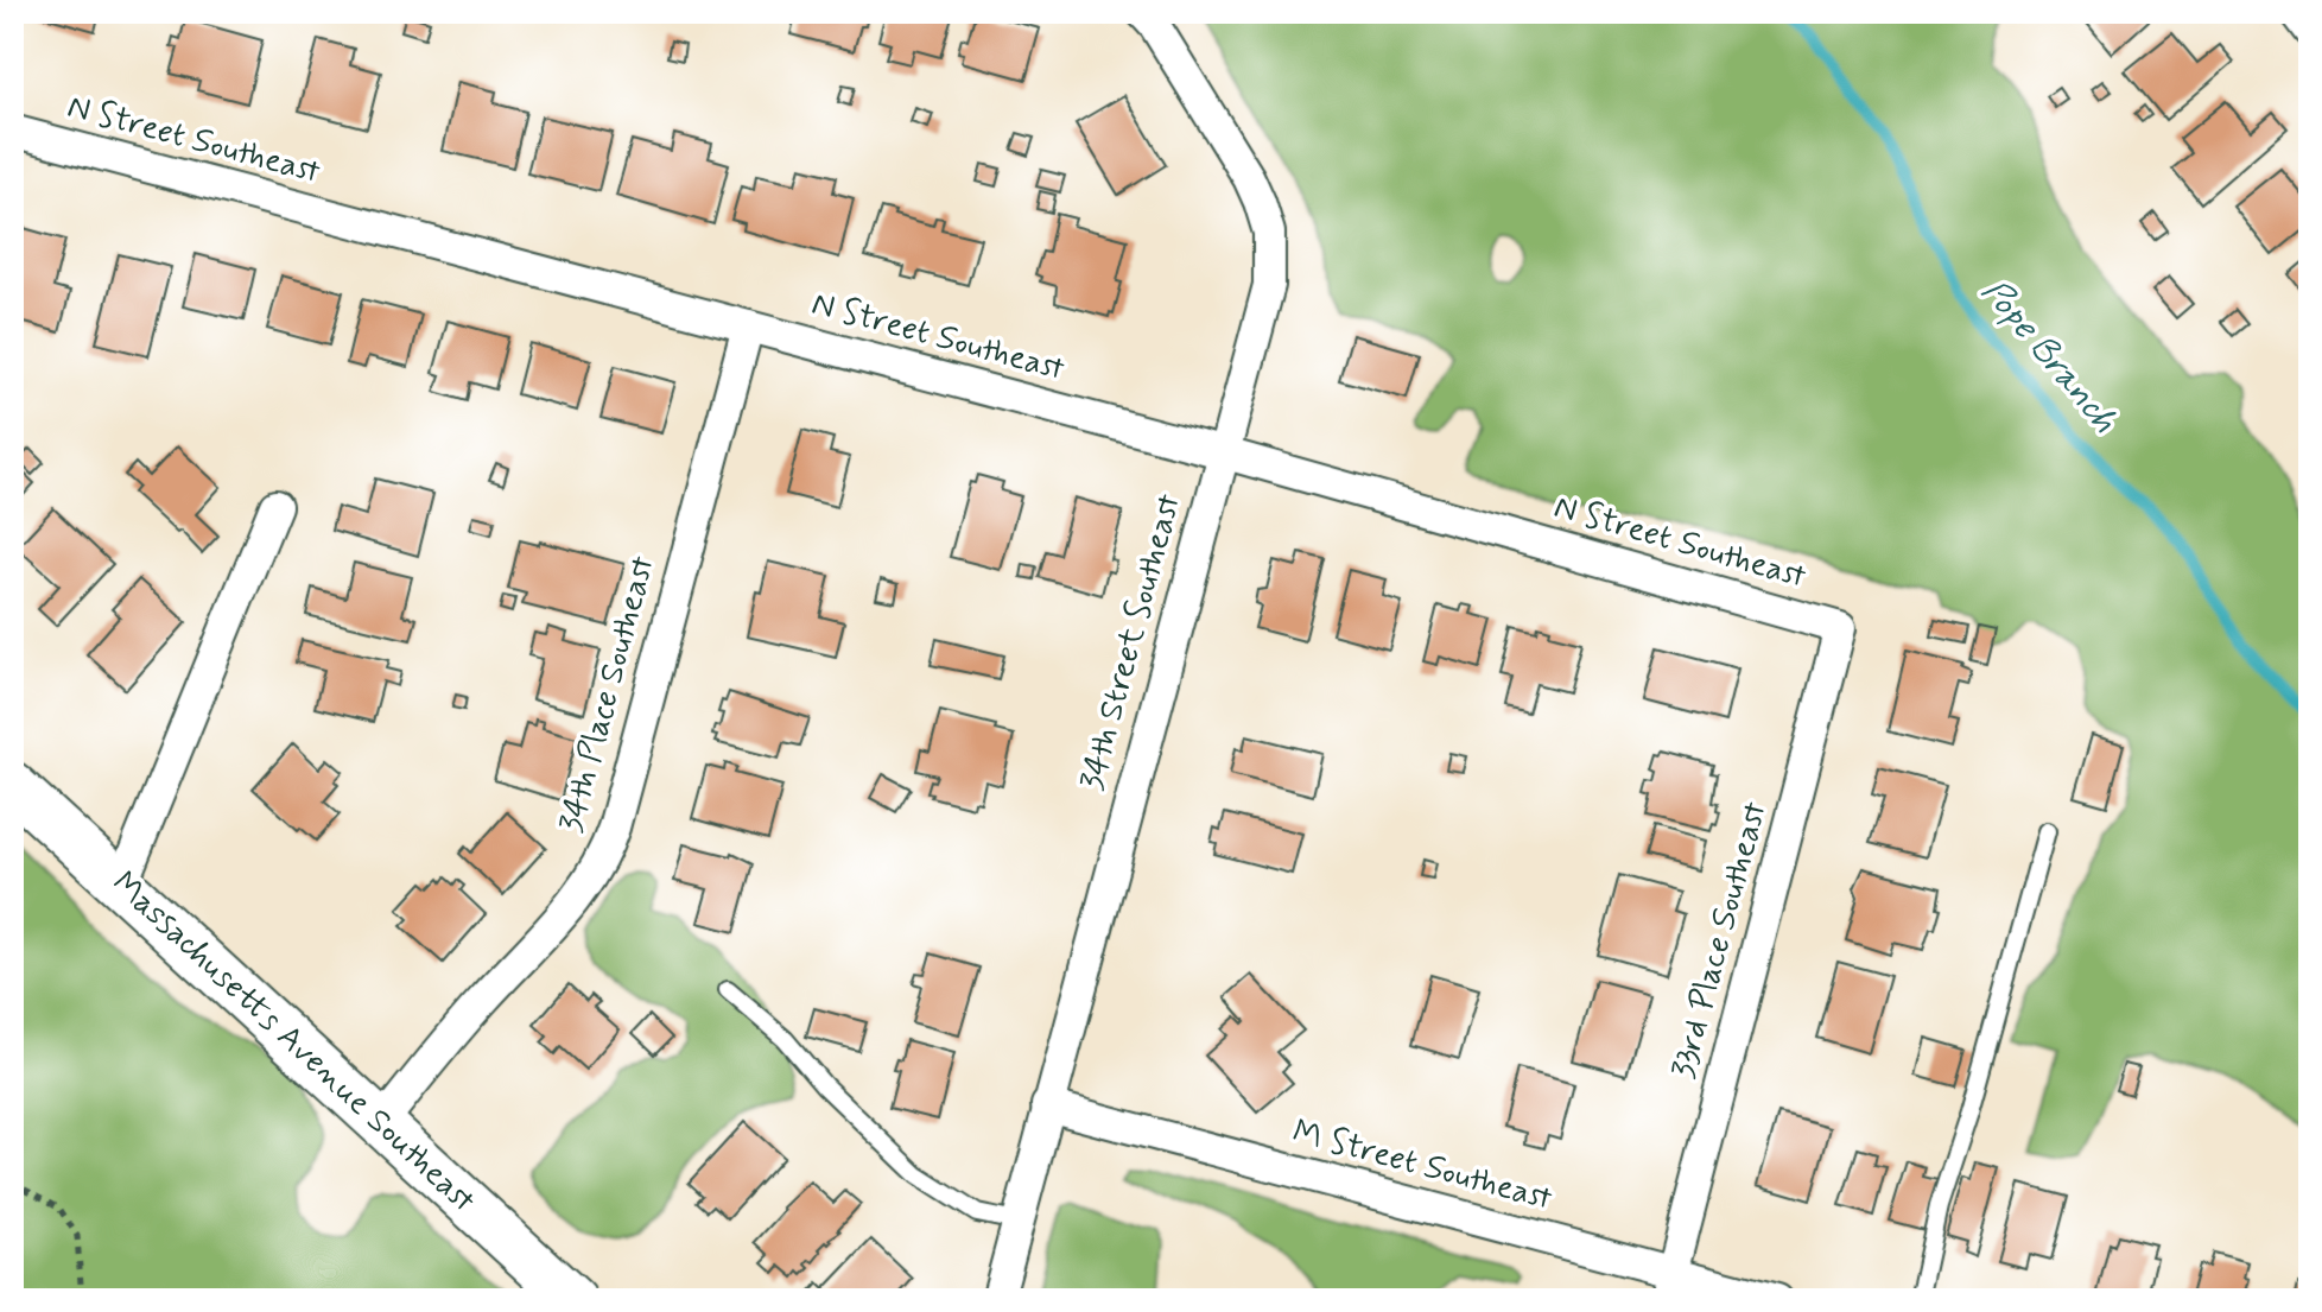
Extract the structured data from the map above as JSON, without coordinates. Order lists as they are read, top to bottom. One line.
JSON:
{"streets":{"street":["N Street Southeast","34th Street Southeast","34th Place Southeast","33rd Place Southeast","Massachusetts Avenue Southeast","M Street Southeast"]},"crossings":[["N Street Southeast","34th Street Southeast"],["N Street Southeast","34th Place Southeast"],["N Street Southeast","33rd Place Southeast"],["34th Street Southeast","M Street Southeast"],["34th Place Southeast","Massachusetts Avenue Southeast"],["33rd Place Southeast","M Street Southeast"]],"water":["Pope Branch"]}
